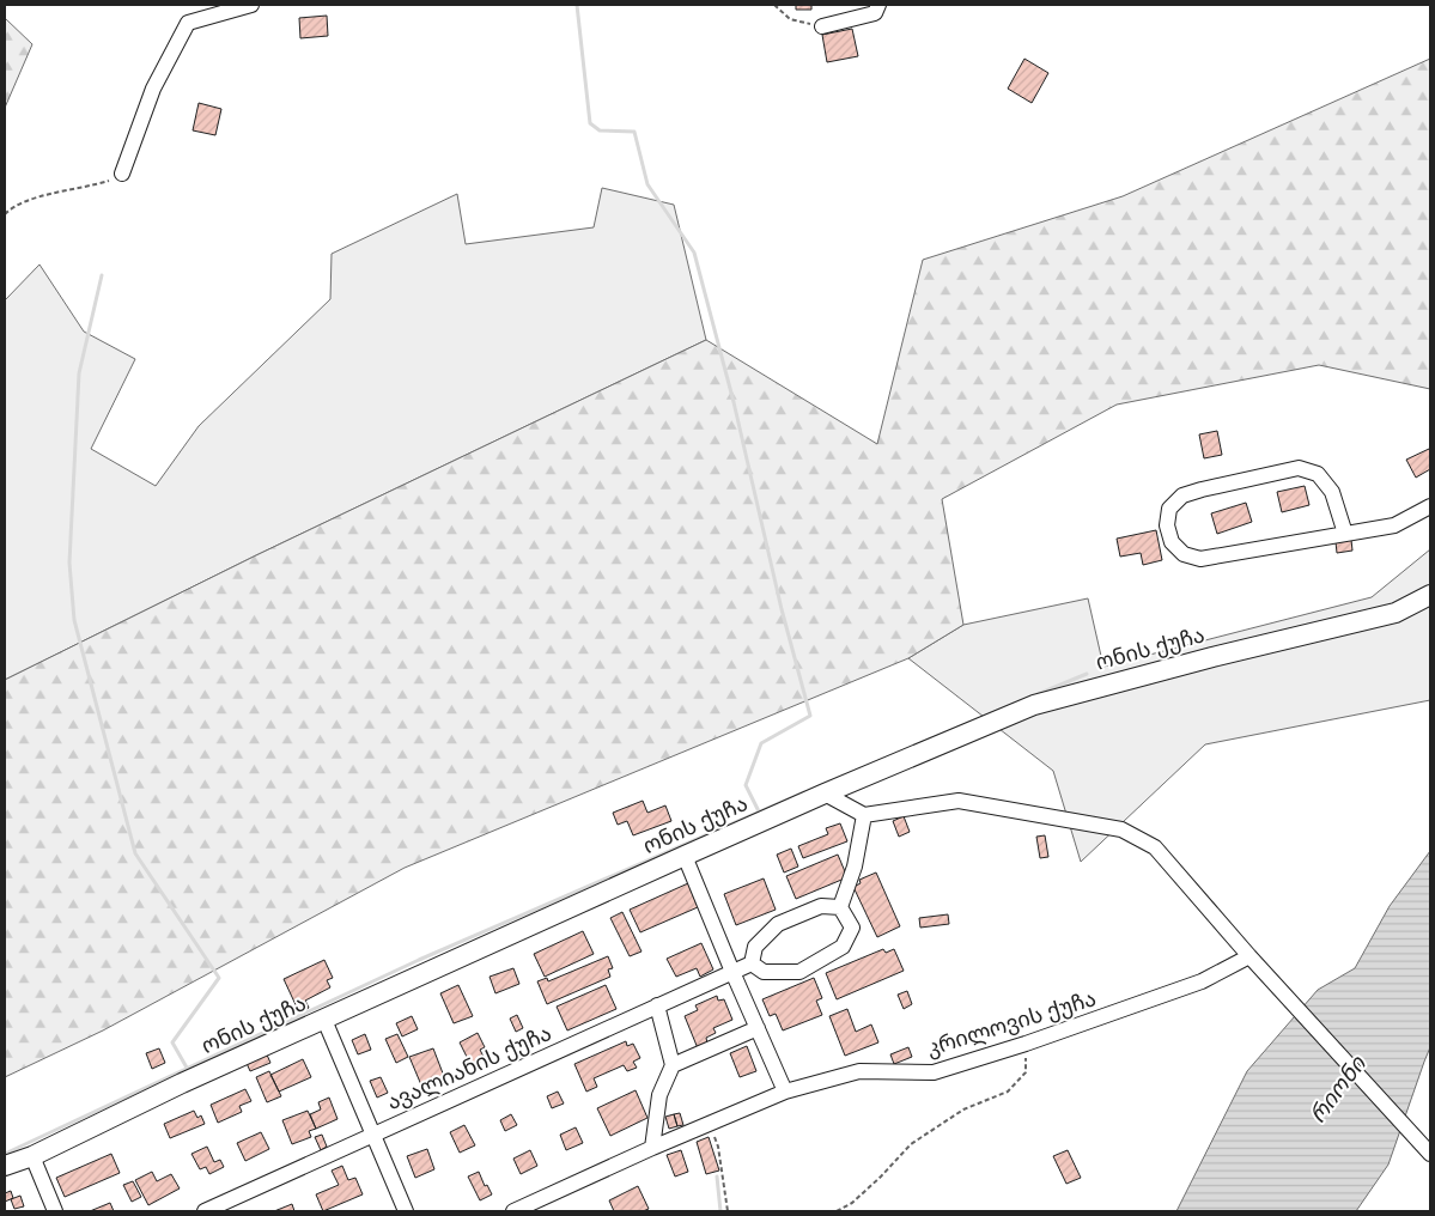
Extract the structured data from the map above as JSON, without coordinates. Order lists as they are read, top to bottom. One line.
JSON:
{"streets":{"main road":["ონის ქუჩა"],"street":["კრილოვის ქუჩა","ავალიანის ქუჩა"]},"water":["რიონი"]}
